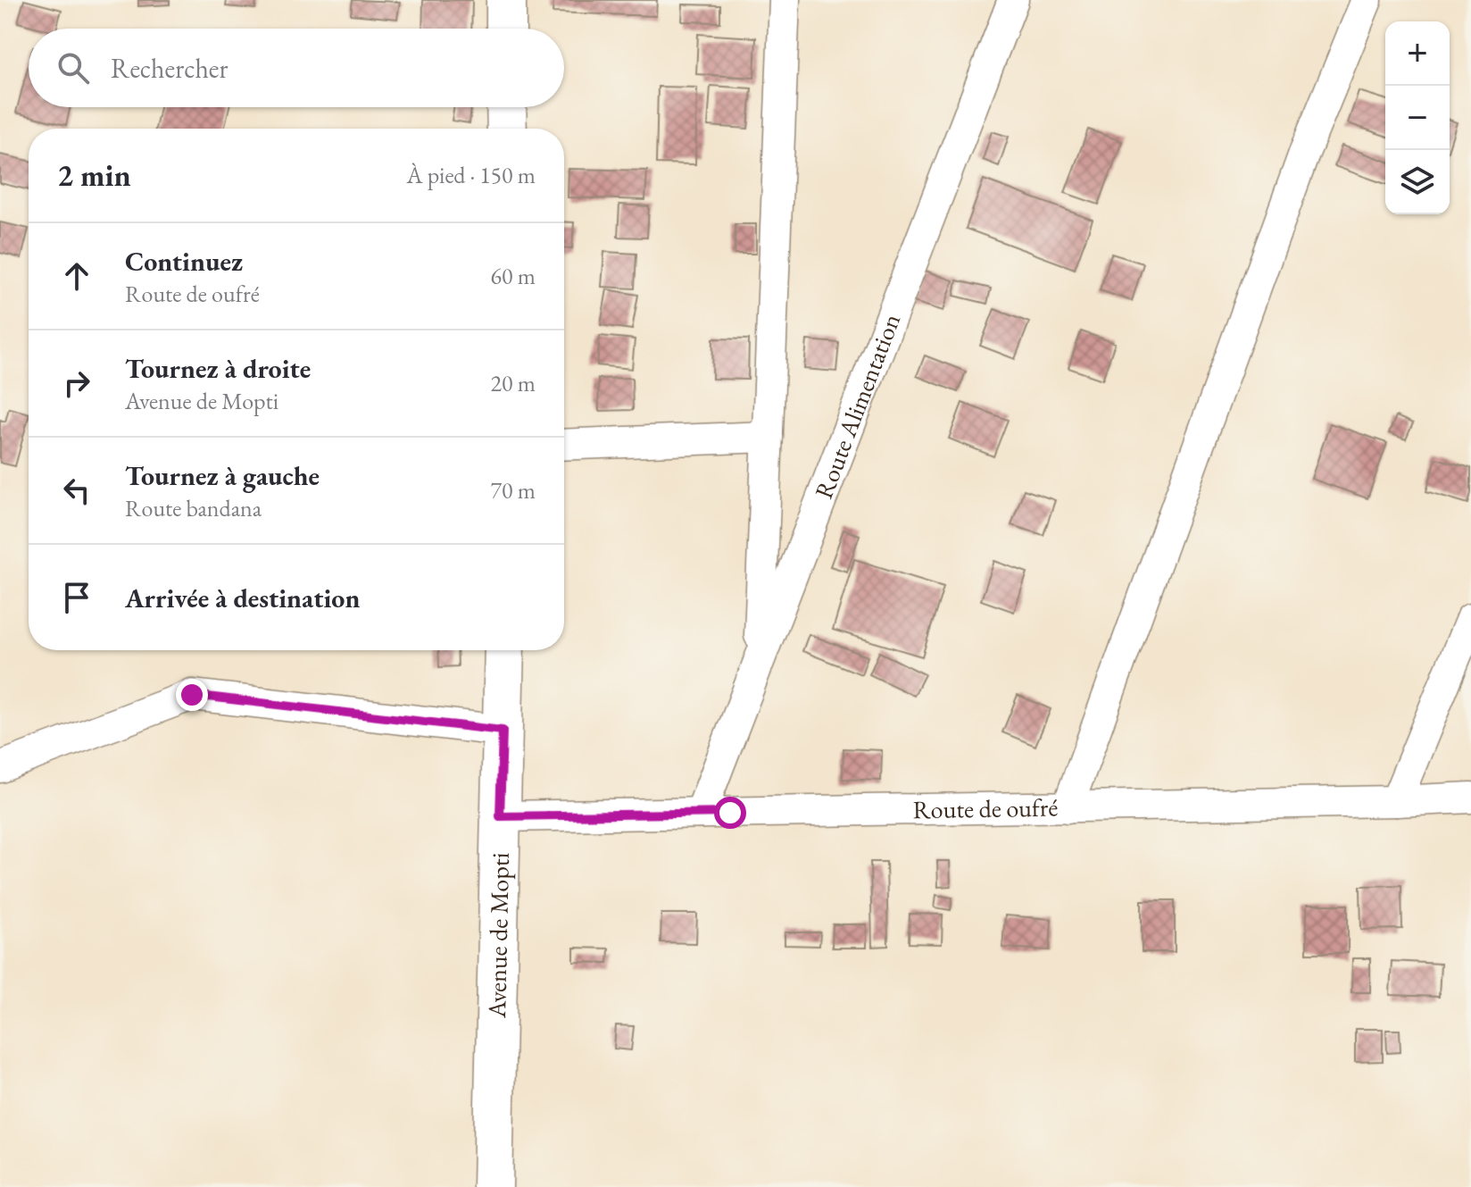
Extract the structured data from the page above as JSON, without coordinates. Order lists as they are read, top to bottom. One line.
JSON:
{"streets":{"street":["Route Alimentation","Route de oufré","Avenue de Mopti"]},"crossings":[["Route Alimentation","Route de oufré"],["Route de oufré","Avenue de Mopti"]],"page":{"map_buttons":["+","−"],"search":"Rechercher","heading":["2 min","À pied · 150 m"],"list":[["Continuez","Route de oufré","60 m"],["Tournez à droite","Avenue de Mopti","20 m"],["Tournez à gauche","Route bandana","70 m"],"Arrivée à destination"]}}
